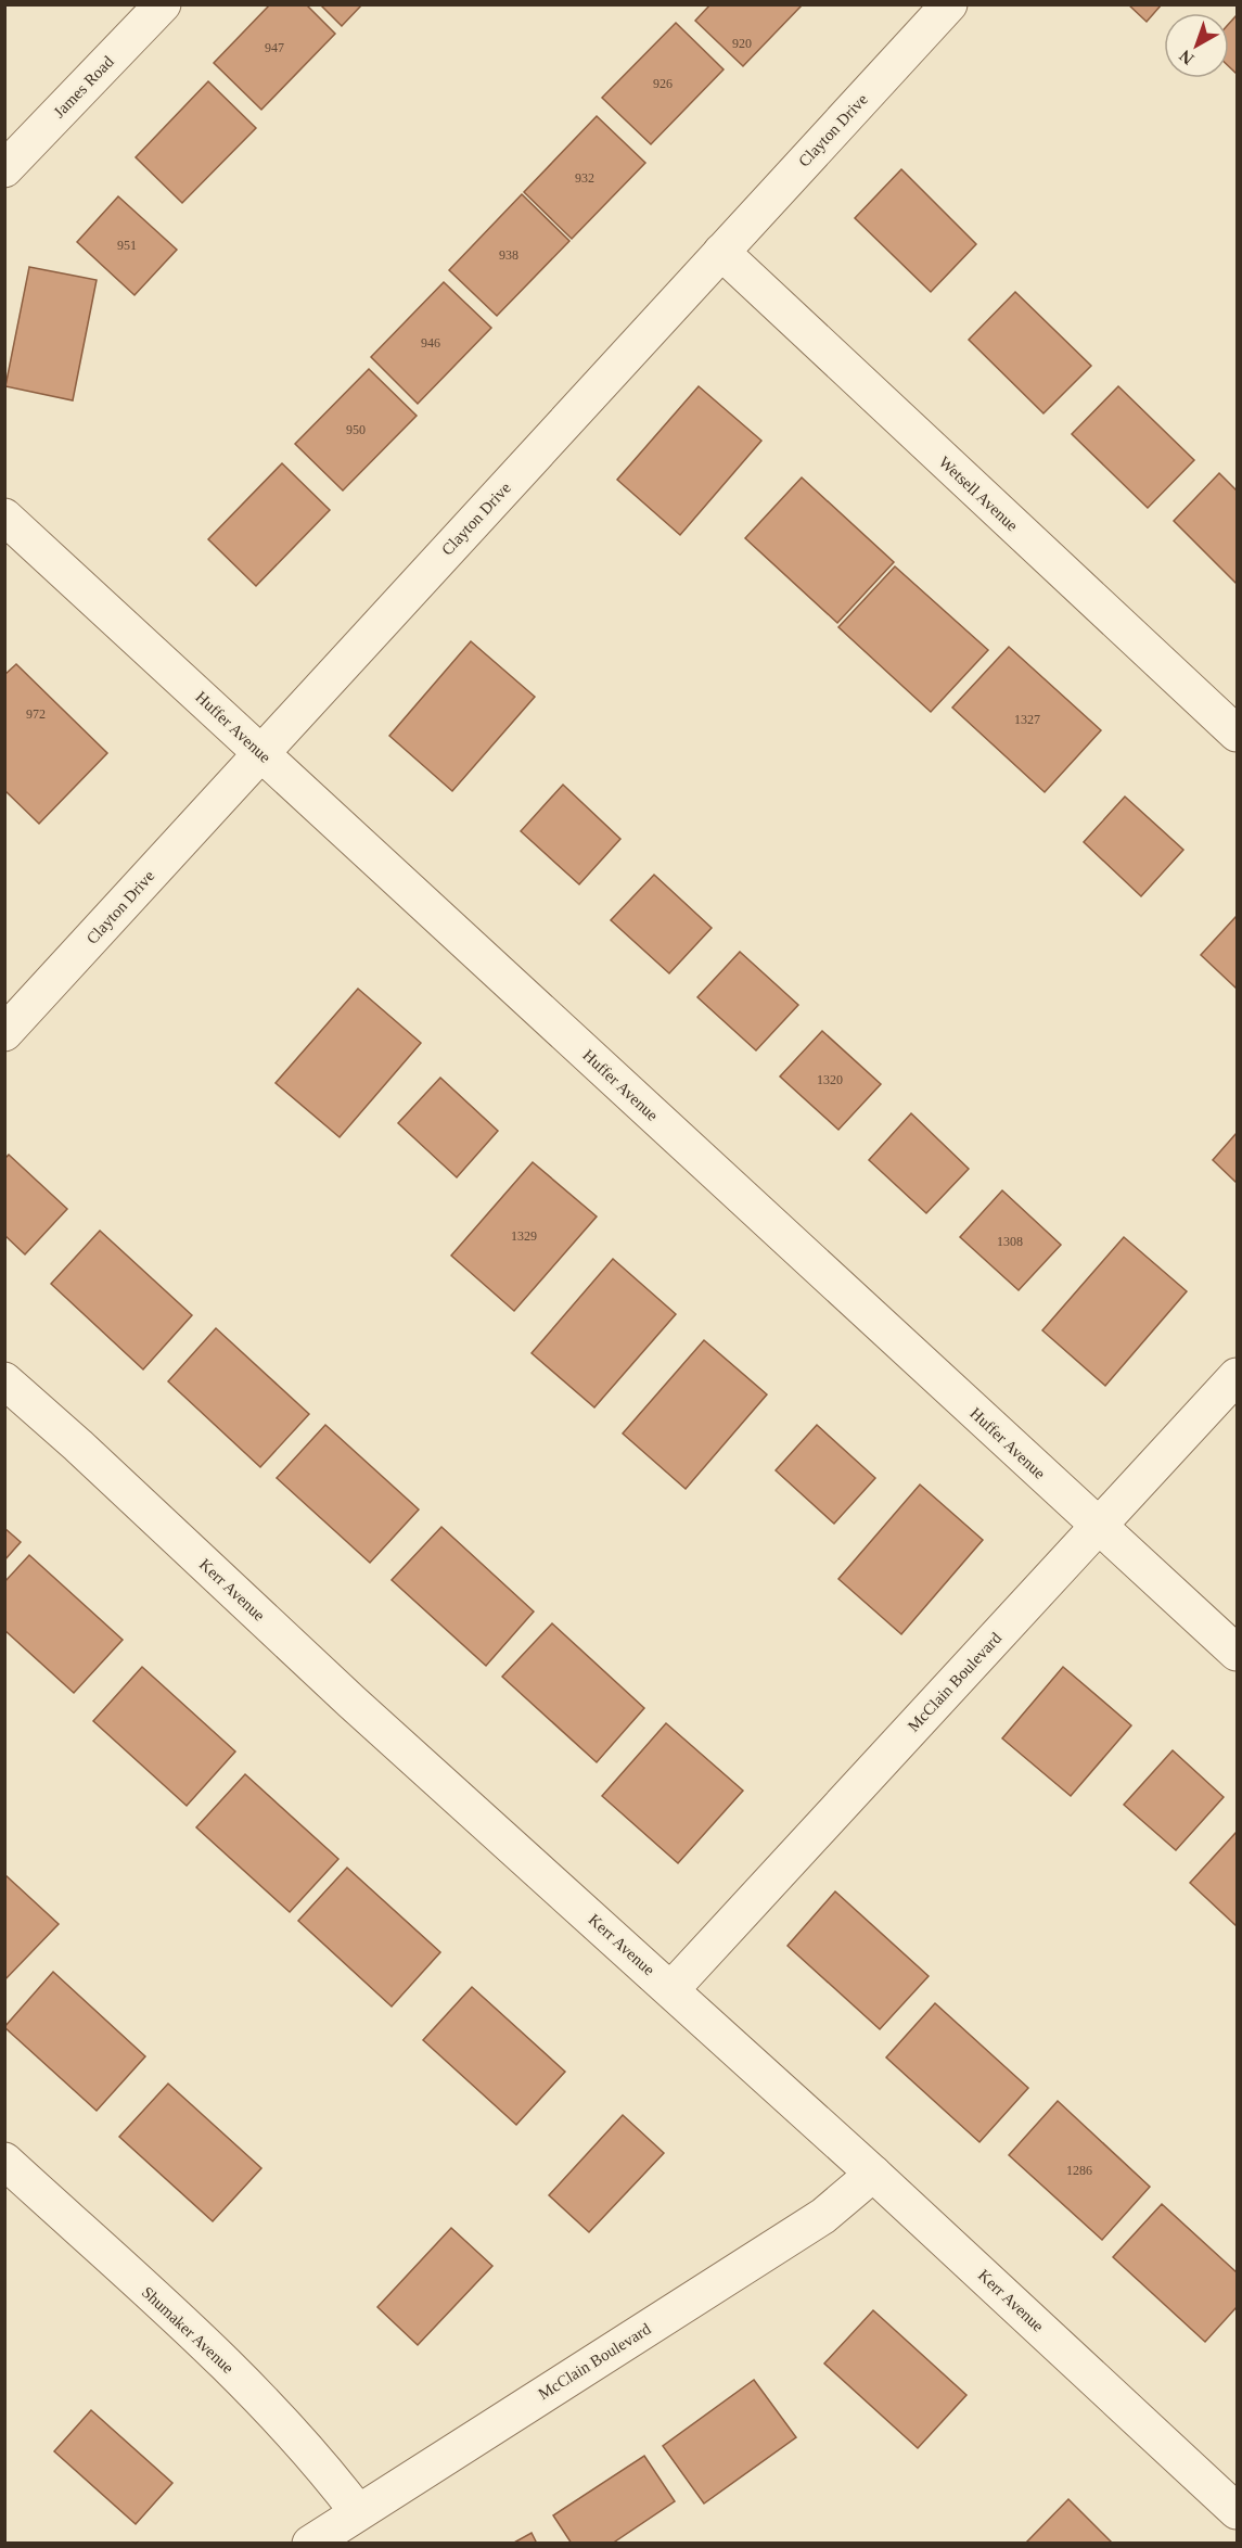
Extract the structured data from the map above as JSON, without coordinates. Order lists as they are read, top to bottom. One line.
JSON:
{"streets":{"street":["James Road","Clayton Drive","Wetsell Avenue","Huffer Avenue","Kerr Avenue","McClain Boulevard","Shumaker Avenue"]},"crossings":[["Clayton Drive","Wetsell Avenue"],["Clayton Drive","Huffer Avenue"],["Huffer Avenue","McClain Boulevard"],["Kerr Avenue","McClain Boulevard"],["McClain Boulevard","Shumaker Avenue"]],"house_numbers":["920","947","926","932","951","938","946","950","972","1327","1320","1329","1308","1286"],"north":"bottom left"}
